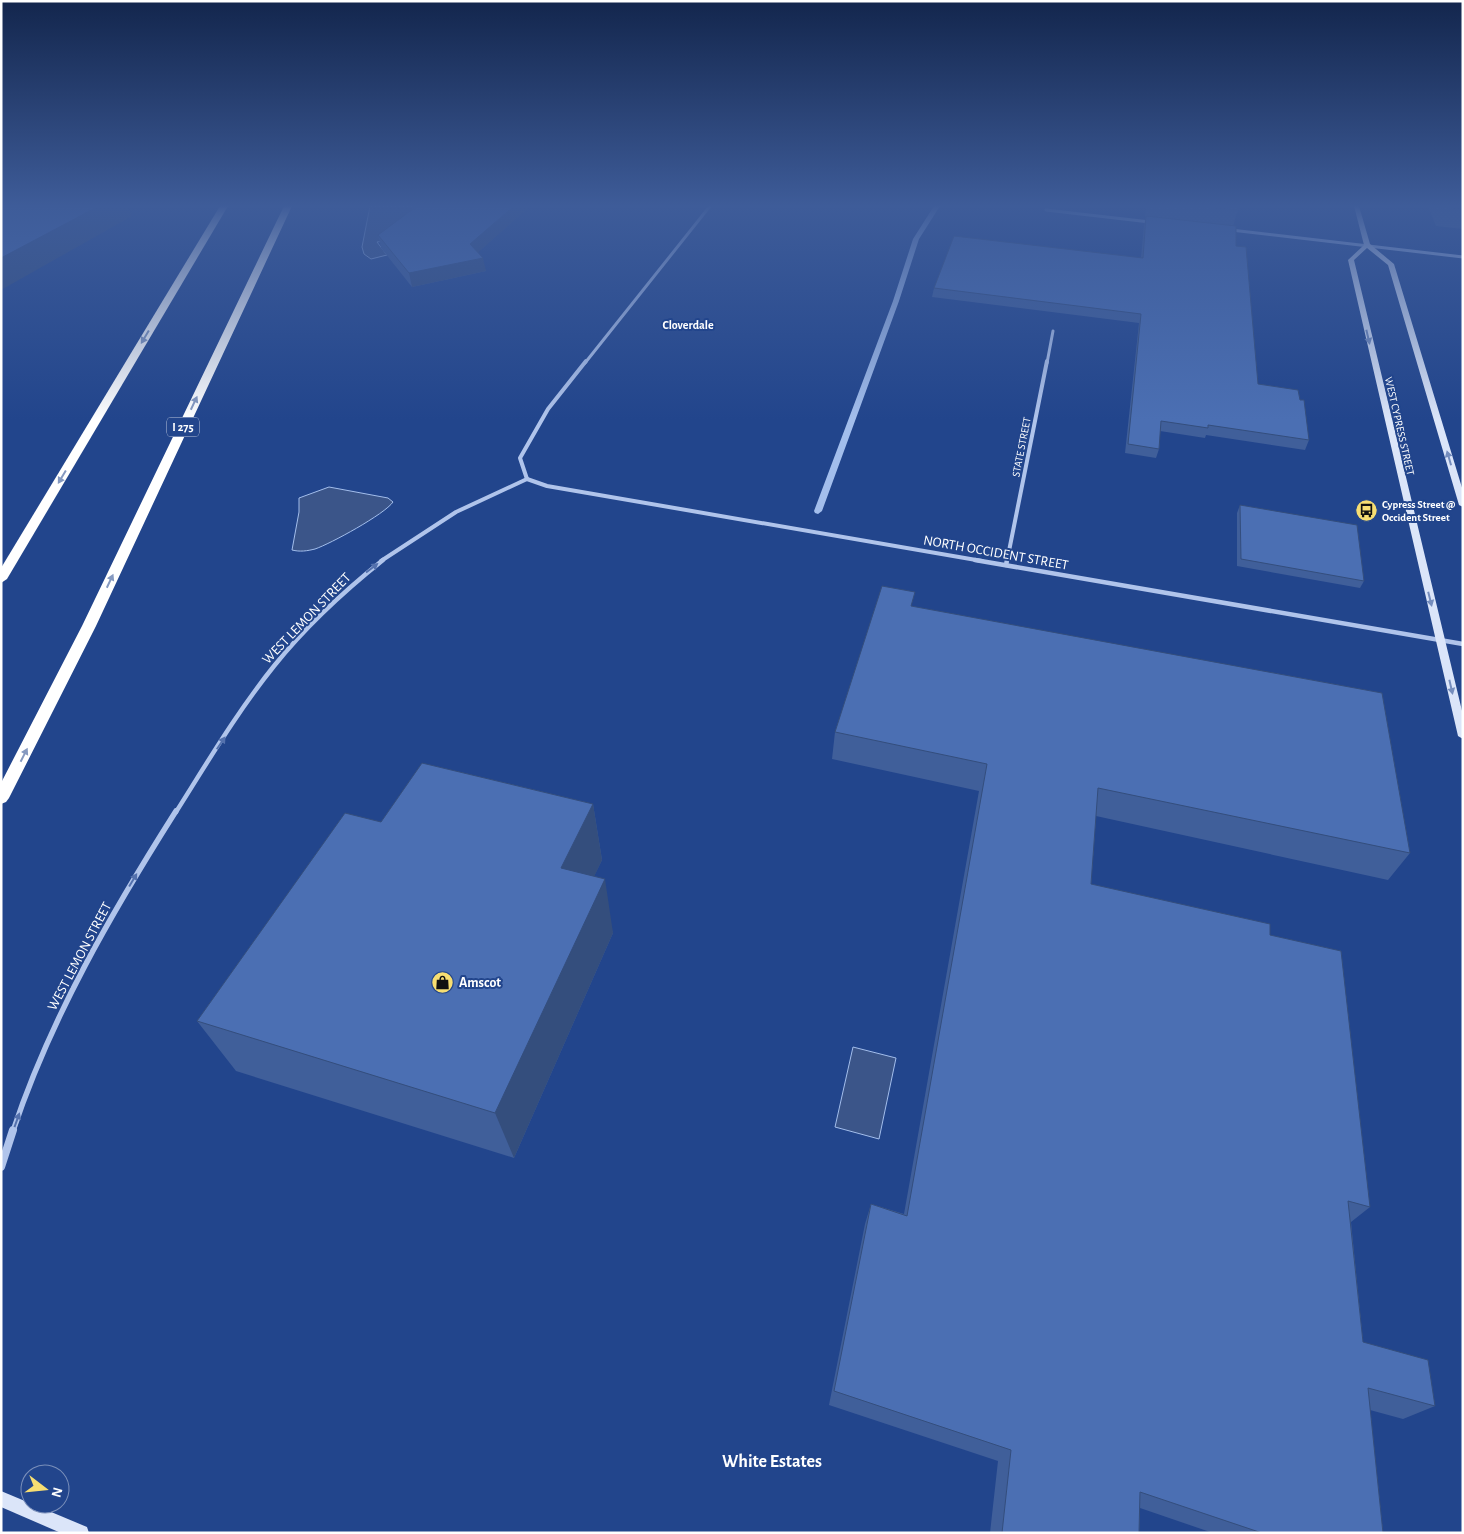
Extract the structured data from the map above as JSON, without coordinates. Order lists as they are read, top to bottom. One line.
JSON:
{"streets":{"highway":["I 275"],"street":["WEST CYPRESS STREET","STATE STREET","NORTH OCCIDENT STREET","WEST LEMON STREET"]},"crossings":[["WEST CYPRESS STREET","NORTH OCCIDENT STREET"],["STATE STREET","NORTH OCCIDENT STREET"],["NORTH OCCIDENT STREET","WEST LEMON STREET"]],"one_way":["WEST LEMON STREET"],"districts":["Cloverdale","White Estates"],"places":{"bus stop":["Cypress Street @ Occident Street"],"shop":["Amscot"]},"north":"right"}
